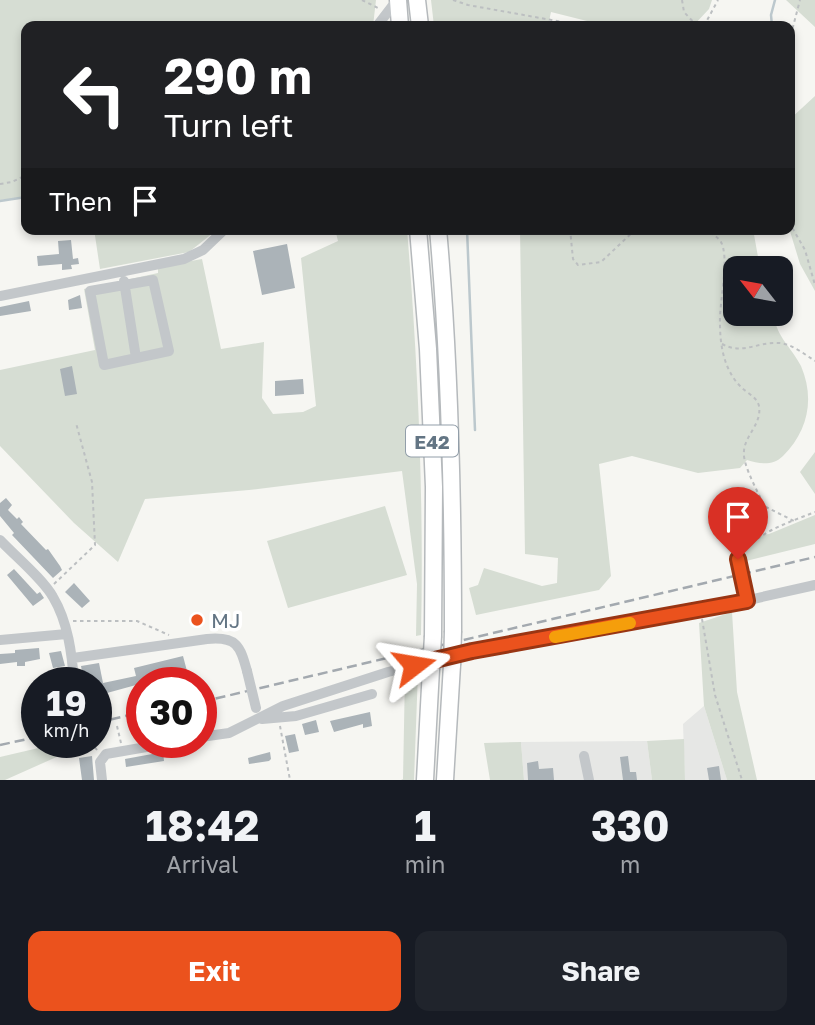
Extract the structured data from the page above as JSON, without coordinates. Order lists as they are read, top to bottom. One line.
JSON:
{"streets":{"highway":["E42"]},"places":["MJ"],"north":"top left","page":{"turn":["290 m","Turn left"],"then":"Then","speed":"19 km/h","limit":"30","eta":["18:42","Arrival","1","min","330","m"],"buttons":["Exit","Share"]}}
